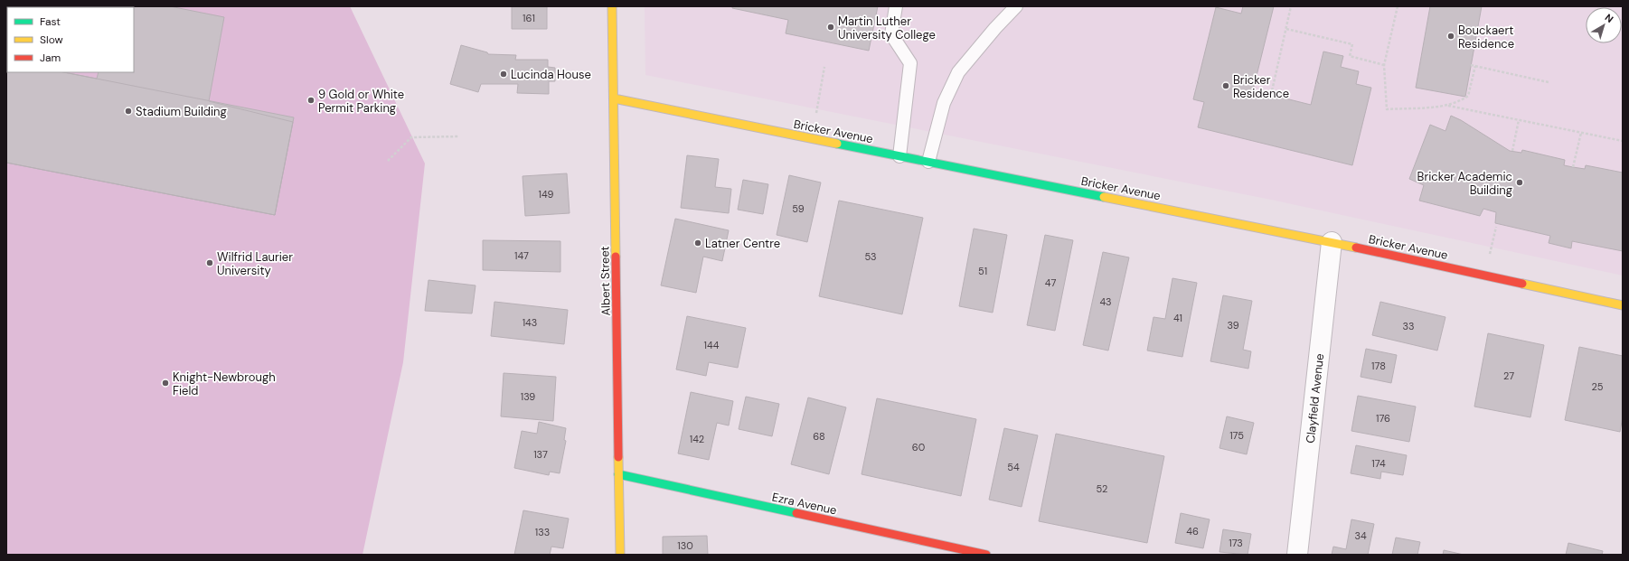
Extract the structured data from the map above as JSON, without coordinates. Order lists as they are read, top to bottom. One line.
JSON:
{"streets":{"street":["Bricker Avenue","Albert Street","Clayfield Avenue","Ezra Avenue"]},"crossings":[["Bricker Avenue","Albert Street"],["Bricker Avenue","Clayfield Avenue"],["Albert Street","Ezra Avenue"]],"places":["Martin Luther University College","Bouckaert Residence","Lucinda House","Bricker Residence","9 Gold or White Permit Parking","Stadium Building","Bricker Academic Building","Latner Centre","Wilfrid Laurier University","Knight-Newbrough Field"],"house_numbers":["161","149","59","147","53","51","47","43","41","143","39","33","144","178","27","25","139","176","175","68","142","60","137","174","54","52","46","133","34","173","130"],"legend":["Fast","Slow","Jam"],"north":"top right"}
